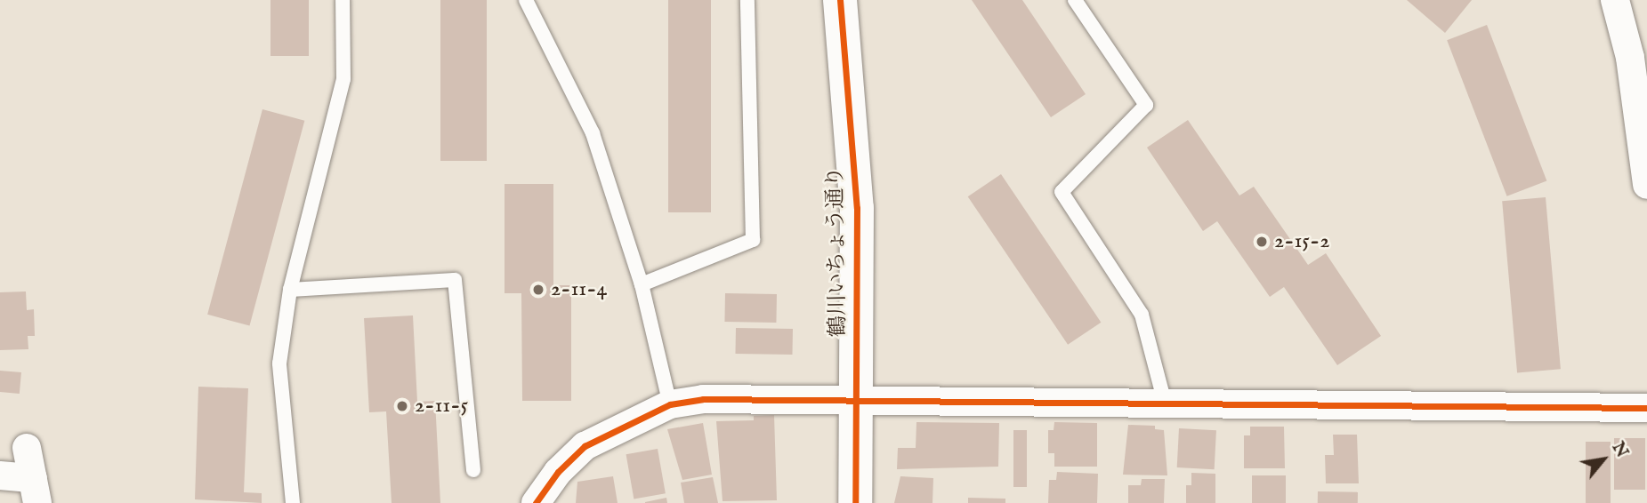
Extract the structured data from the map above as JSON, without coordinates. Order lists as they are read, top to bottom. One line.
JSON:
{"streets":{"street":["鶴川いちょう通り"]},"places":["2-15-2","2-11-4","2-11-5"],"north":"top right"}
